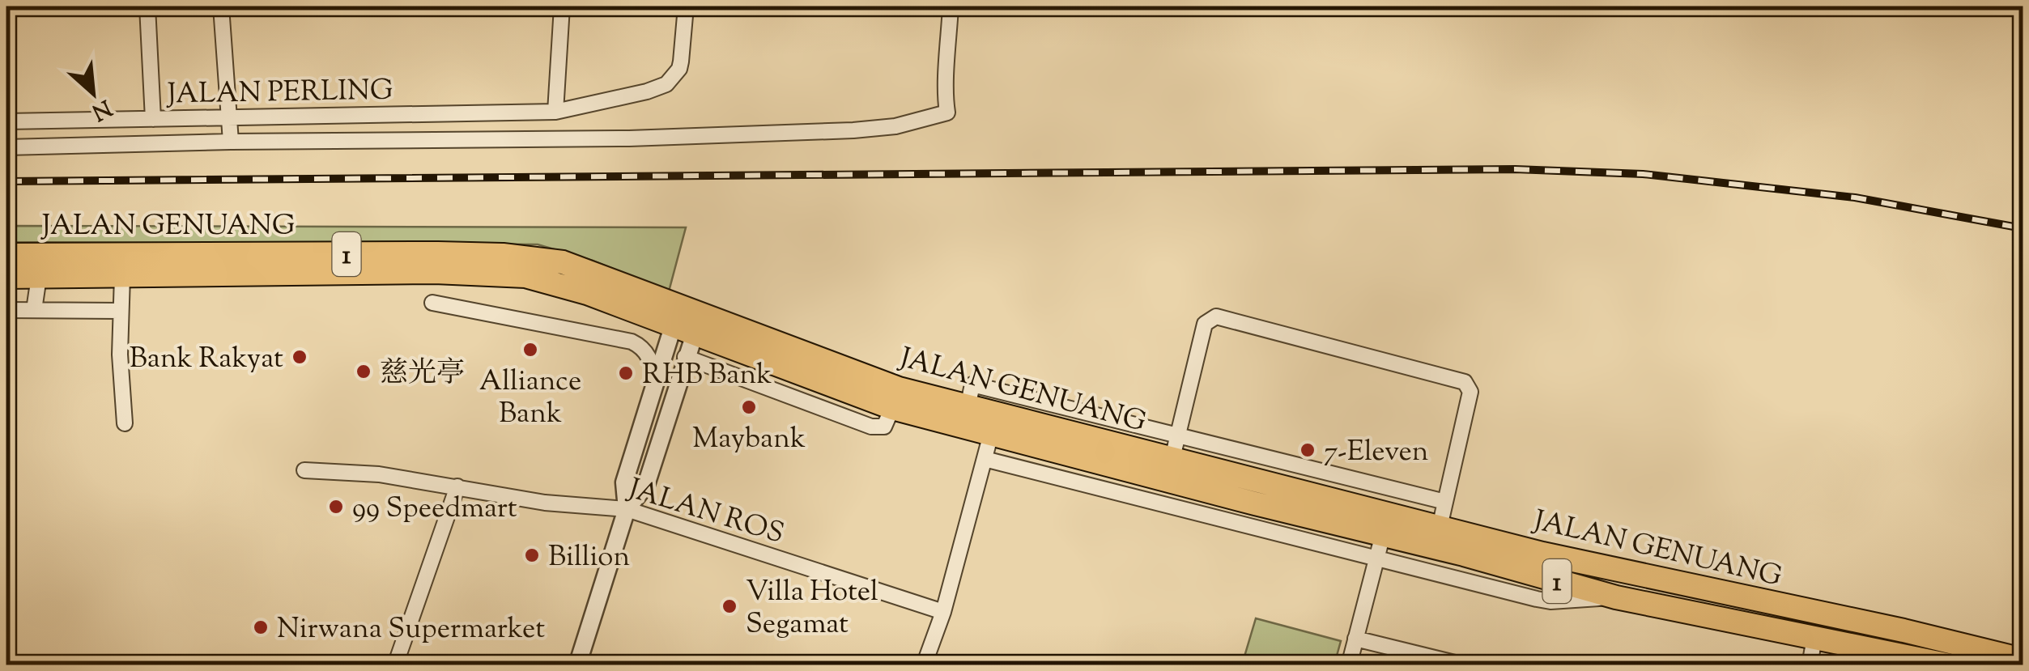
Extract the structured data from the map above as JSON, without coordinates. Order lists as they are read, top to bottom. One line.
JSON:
{"streets":{"highway":["JALAN GENUANG","1"],"street":["JALAN PERLING","JALAN ROS"]},"places":["Alliance Bank","Bank Rakyat","慈光亭","RHB Bank","Maybank","7-Eleven","99 Speedmart","Billion","Villa Hotel Segamat","Nirwana Supermarket"],"north":"bottom right"}
